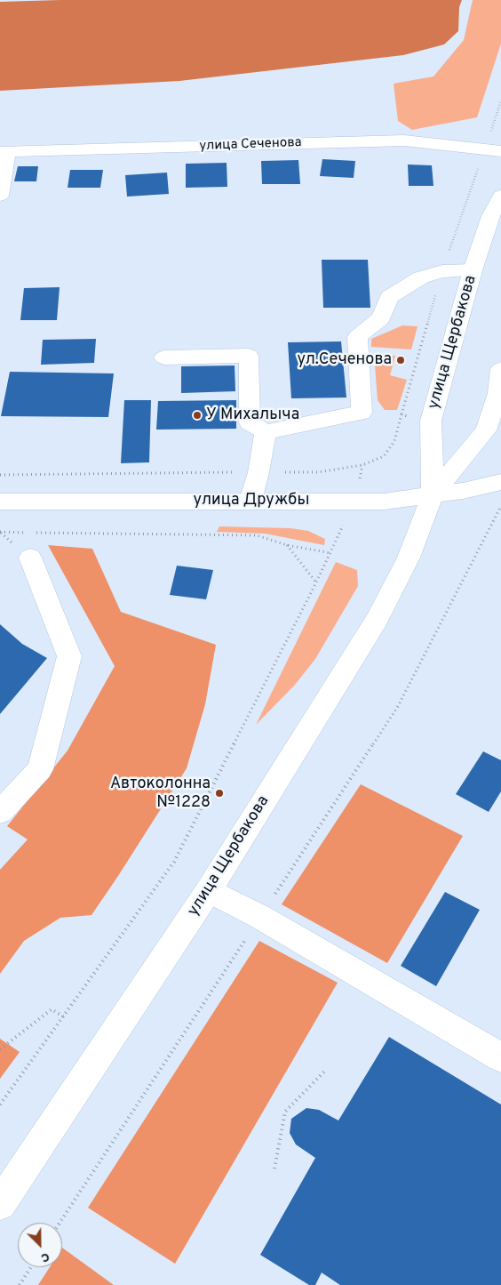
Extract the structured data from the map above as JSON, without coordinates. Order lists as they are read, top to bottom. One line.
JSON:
{"streets":{"main road":["улица Сеченова","улица Щербакова","улица Дружбы"]},"crossings":[["улица Щербакова","улица Дружбы"]],"places":["ул.Сеченова","У Михалыча","Автоколонна №1228"],"north":"bottom right"}
